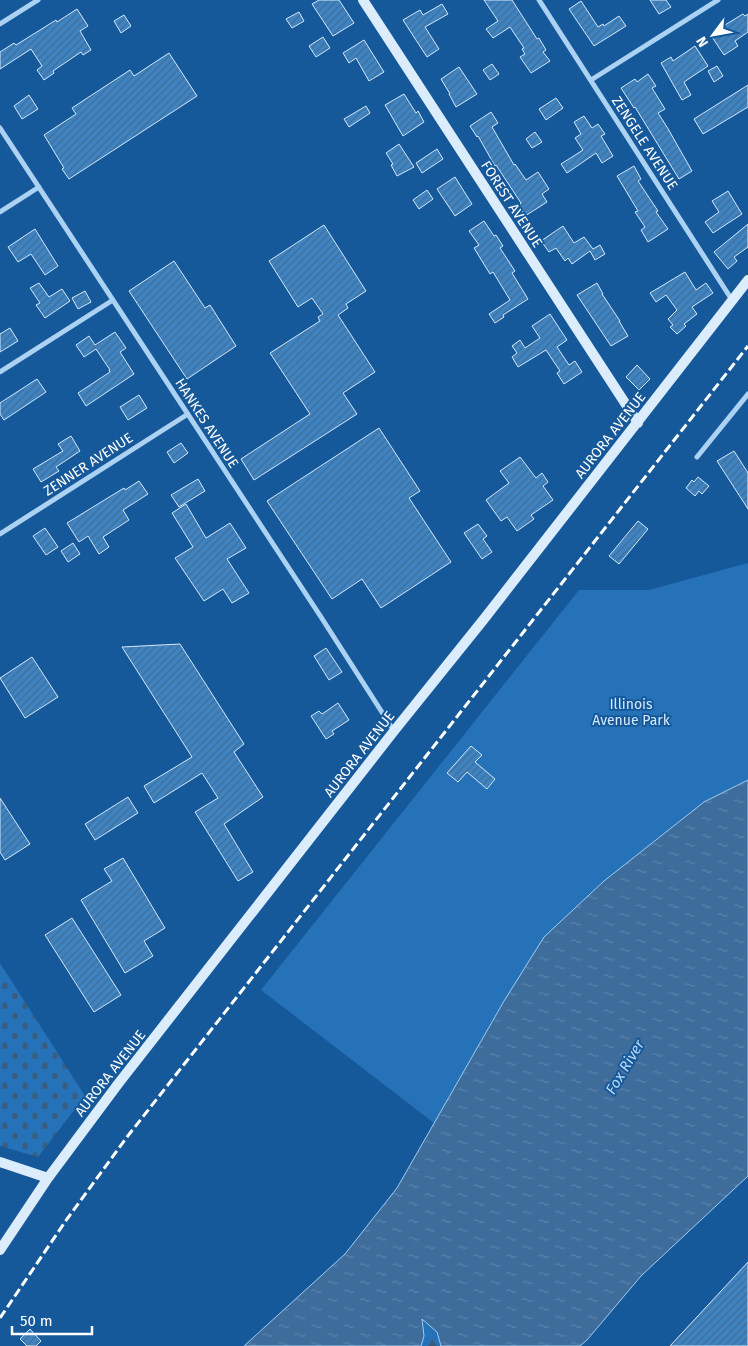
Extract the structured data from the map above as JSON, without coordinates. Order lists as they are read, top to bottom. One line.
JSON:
{"streets":{"main road":["FOREST AVENUE","AURORA AVENUE"],"street":["ZENGELE AVENUE","HANKES AVENUE","ZENNER AVENUE"]},"crossings":[["ZENGELE AVENUE","AURORA AVENUE"],["FOREST AVENUE","AURORA AVENUE"],["HANKES AVENUE","AURORA AVENUE"],["HANKES AVENUE","ZENNER AVENUE"]],"water":["Fox River"],"parks":["Illinois Avenue Park"],"scale_bar":"50 m","north":"bottom left"}
